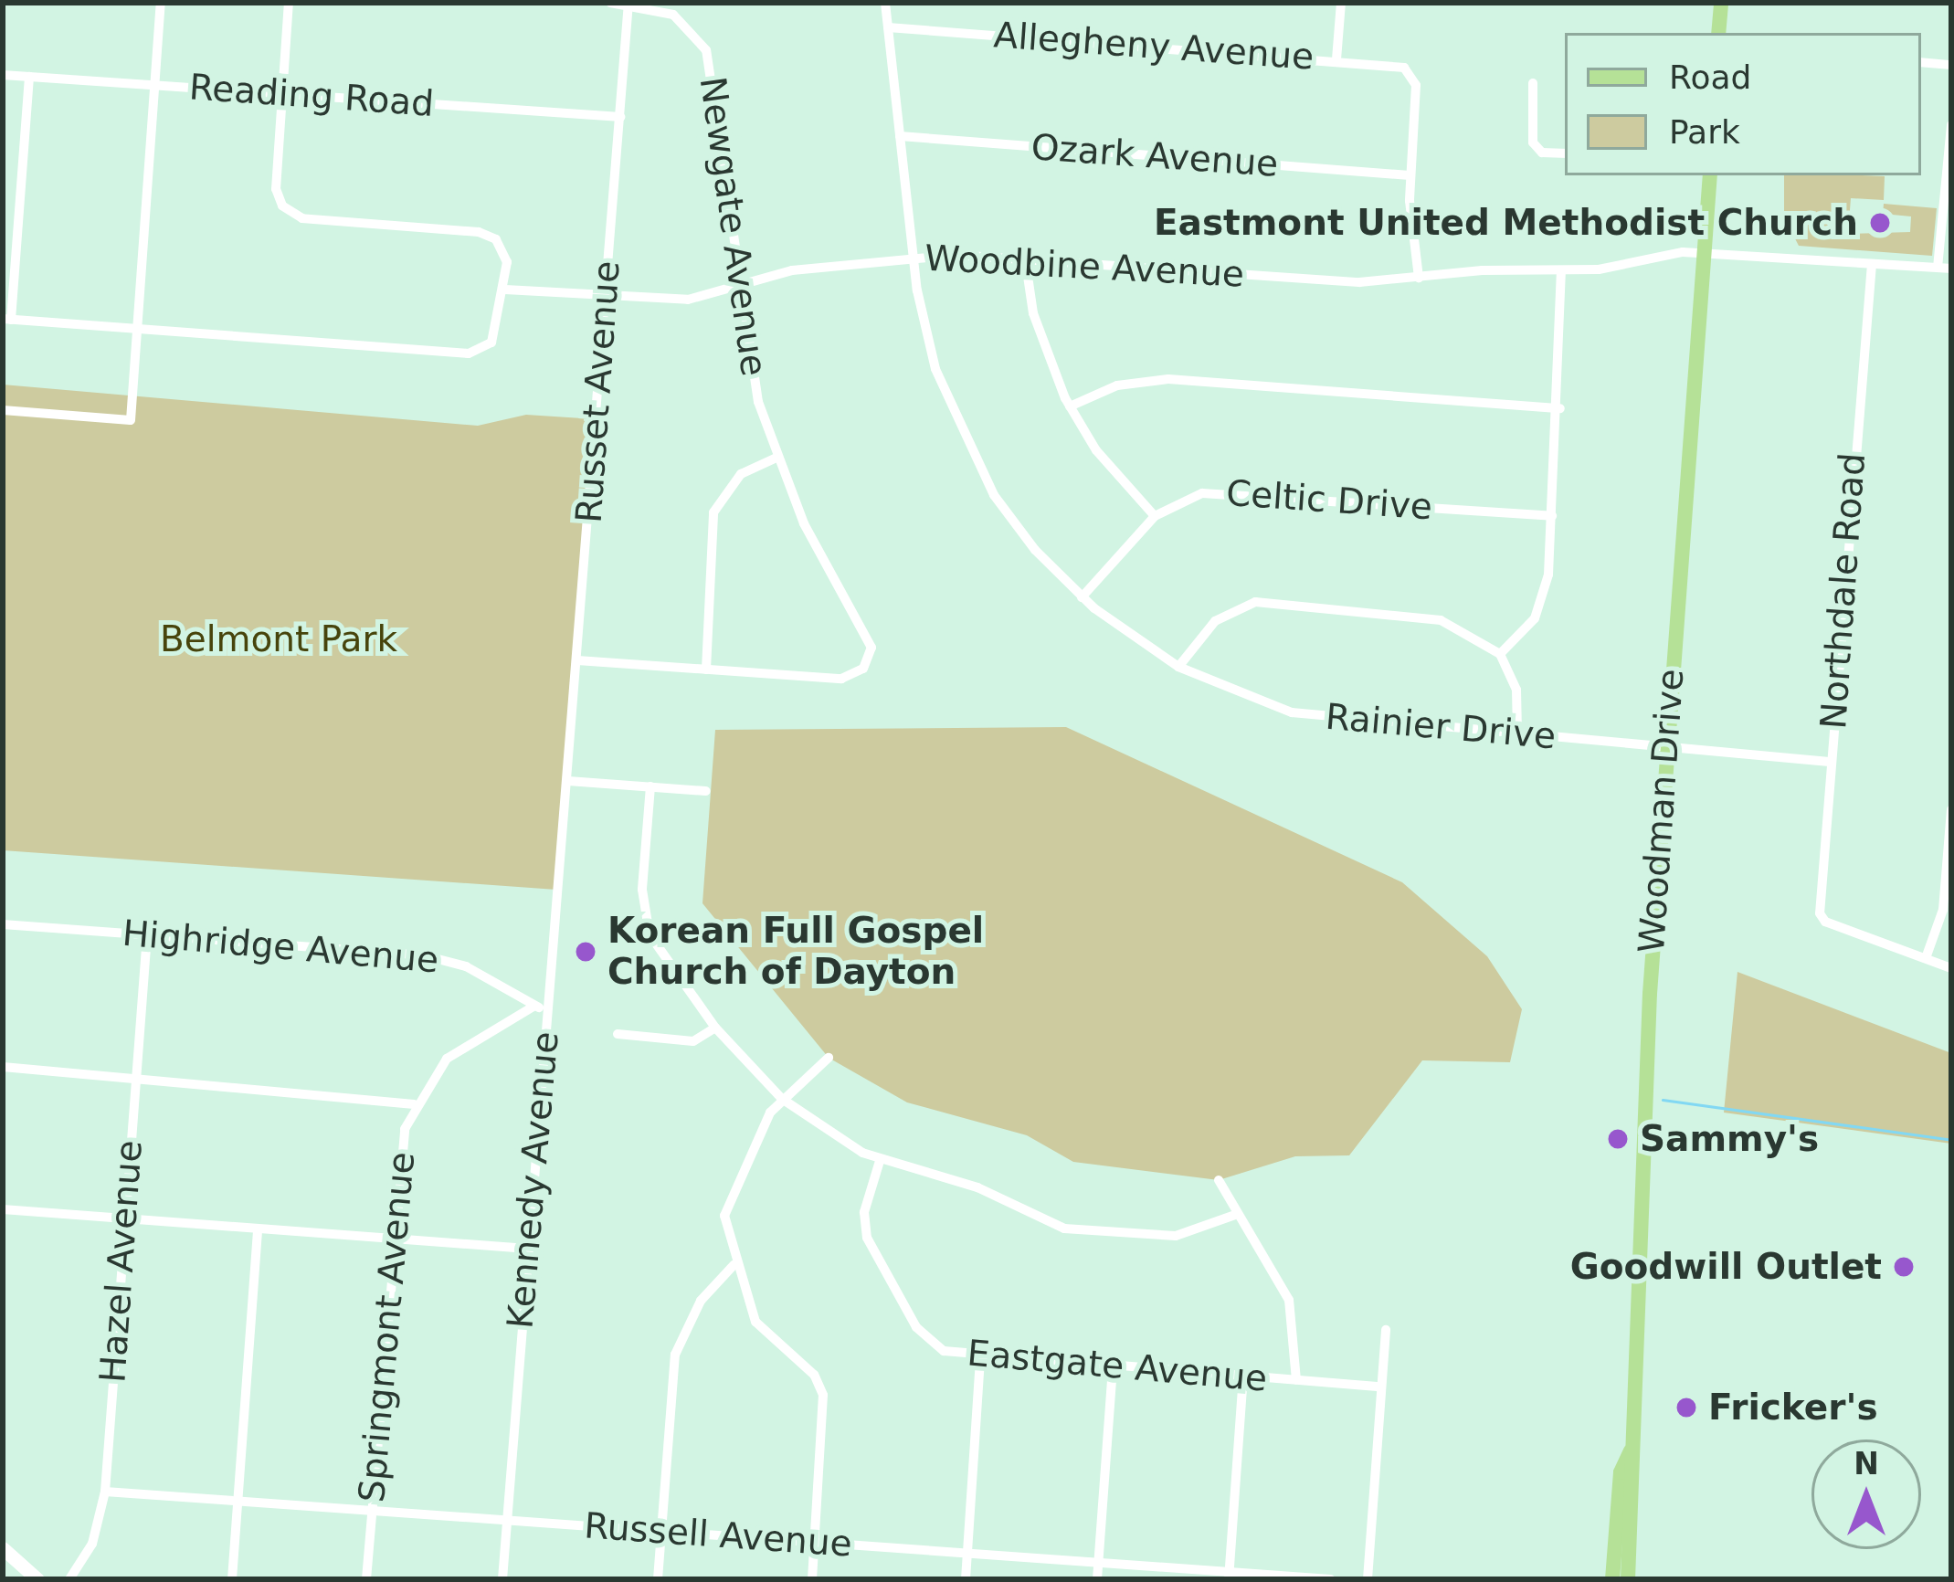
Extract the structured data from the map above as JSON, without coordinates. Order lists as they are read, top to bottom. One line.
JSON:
{"streets":{"main road":["Woodman Drive"],"street":["Allegheny Avenue","Reading Road","Ozark Avenue","Newgate Avenue","Woodbine Avenue","Russet Avenue","Celtic Drive","Northdale Road","Rainier Drive","Highridge Avenue","Kennedy Avenue","Hazel Avenue","Springmont Avenue","Eastgate Avenue","Russell Avenue"]},"crossings":[["Allegheny Avenue","Ozark Avenue"],["Allegheny Avenue","Rainier Drive"],["Reading Road","Russet Avenue"],["Ozark Avenue","Rainier Drive"],["Newgate Avenue","Woodbine Avenue"],["Newgate Avenue","Russet Avenue"],["Woodbine Avenue","Russet Avenue"],["Woodbine Avenue","Northdale Road"],["Woodbine Avenue","Rainier Drive"],["Woodbine Avenue","Woodman Drive"],["Russet Avenue","Kennedy Avenue"],["Celtic Drive","Rainier Drive"],["Northdale Road","Rainier Drive"],["Rainier Drive","Woodman Drive"],["Highridge Avenue","Kennedy Avenue"],["Highridge Avenue","Hazel Avenue"],["Highridge Avenue","Springmont Avenue"],["Kennedy Avenue","Russell Avenue"],["Hazel Avenue","Russell Avenue"],["Springmont Avenue","Russell Avenue"]],"parks":["Belmont Park"],"places":["Eastmont United Methodist Church","Korean Full Gospel Church of Dayton","Sammy's","Goodwill Outlet","Fricker's"],"legend":["Road","Park"],"north":"top"}
